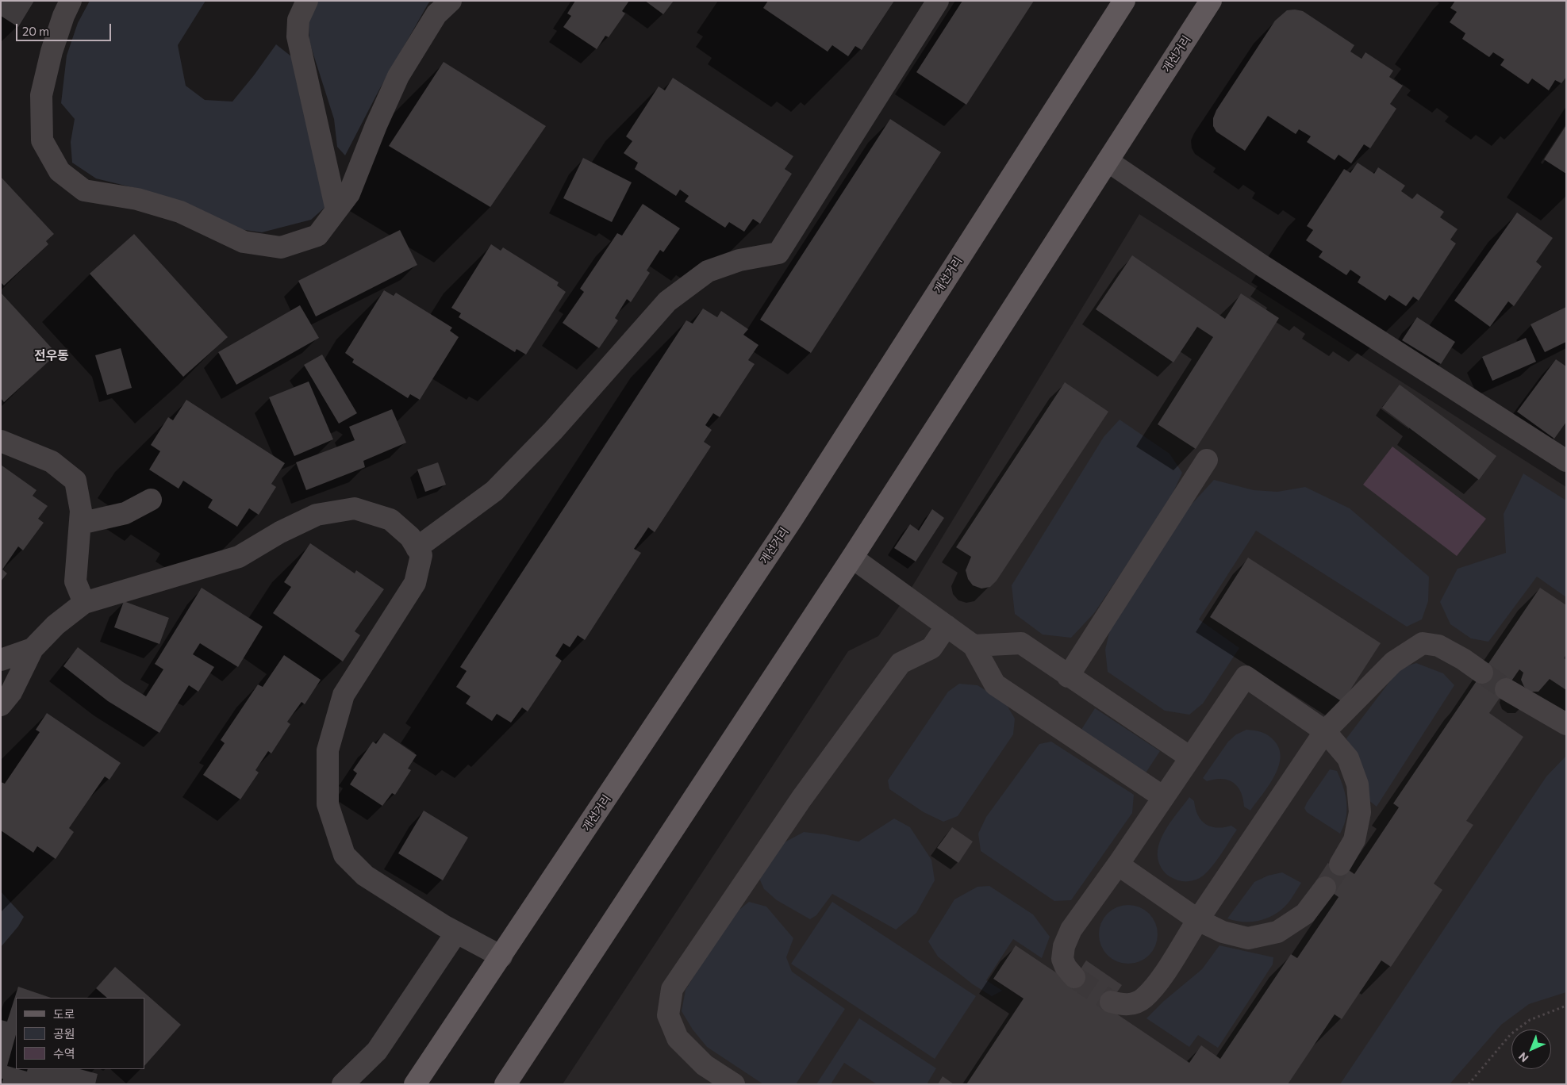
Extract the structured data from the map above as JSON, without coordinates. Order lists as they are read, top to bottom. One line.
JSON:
{"streets":{"main road":["개선거리"]},"districts":["전우동"],"legend":["도로","공원","수역"],"scale_bar":"20 m","north":"bottom left"}
